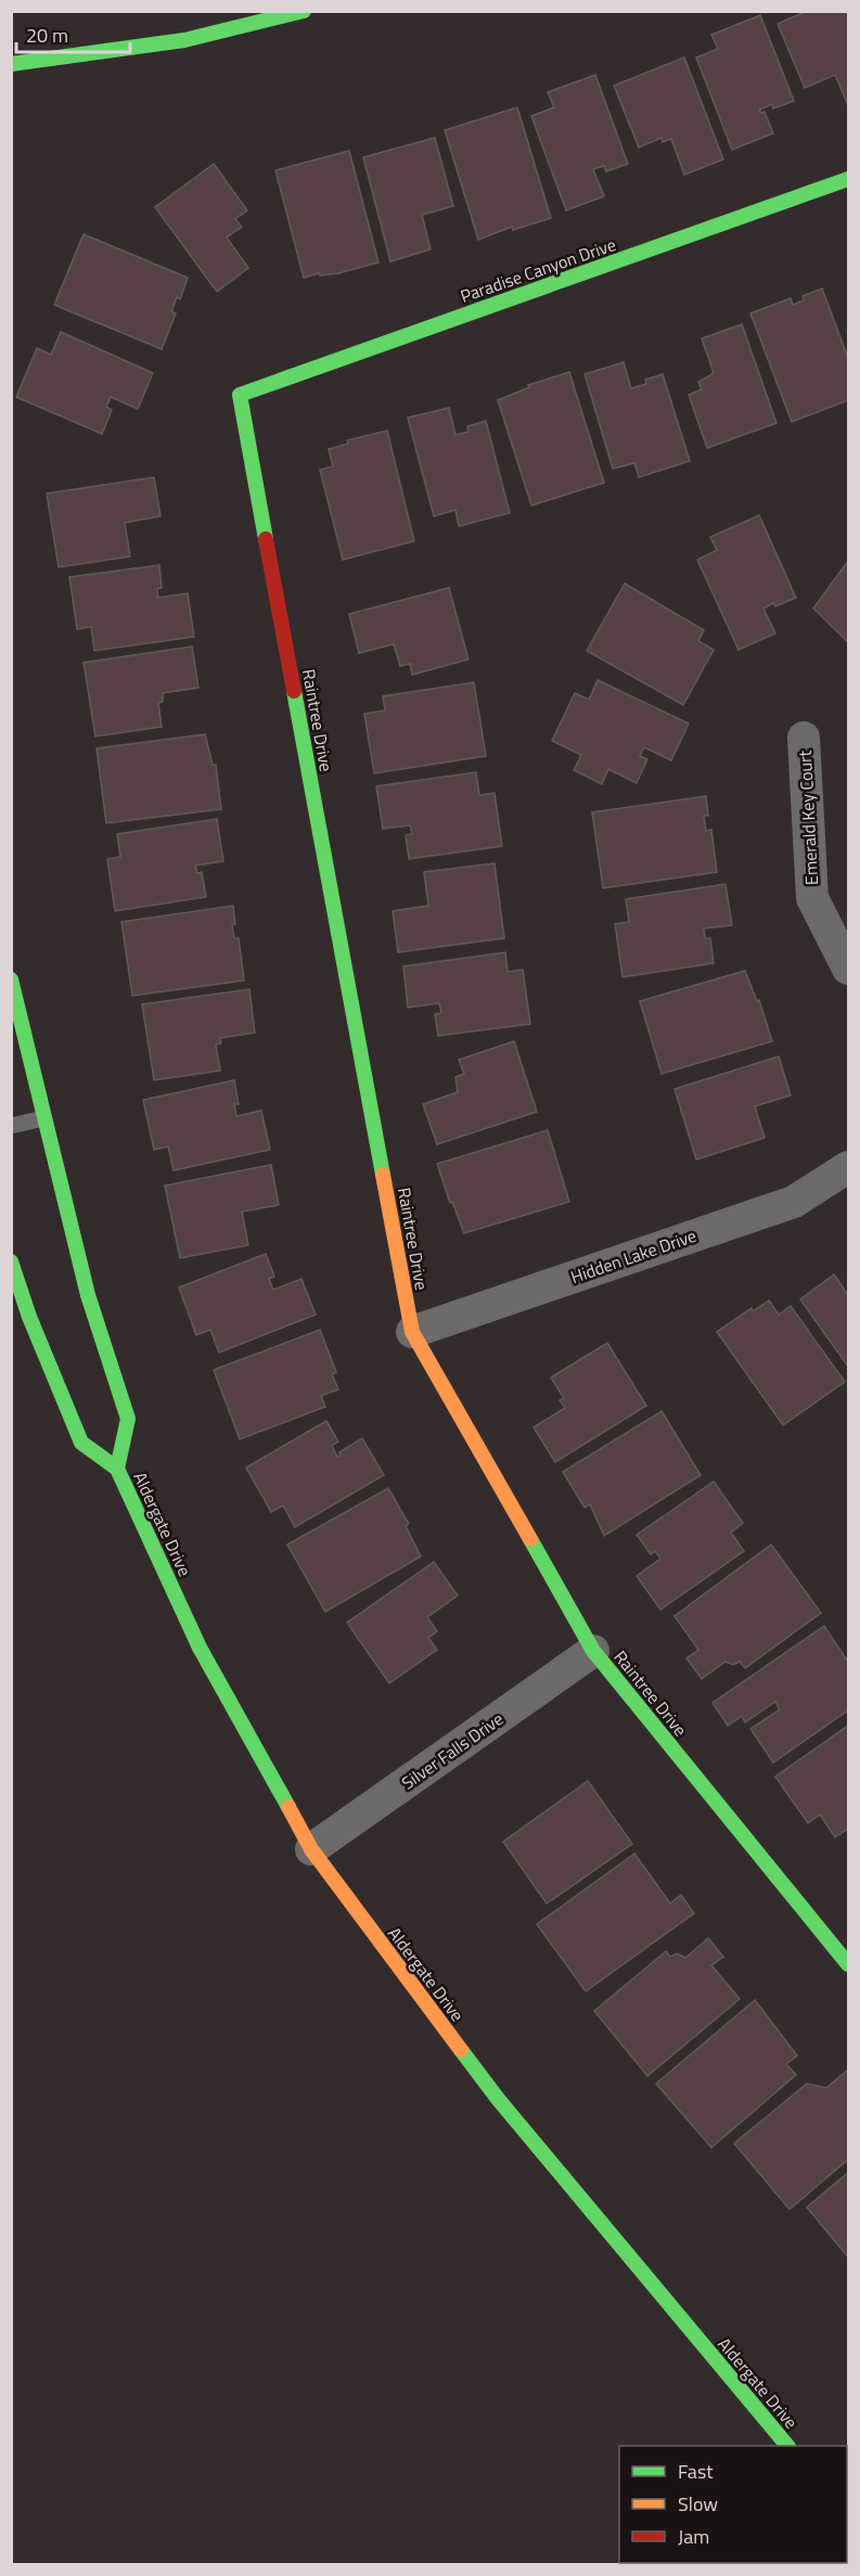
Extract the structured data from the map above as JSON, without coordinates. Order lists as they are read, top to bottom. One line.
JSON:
{"streets":{"street":["Paradise Canyon Drive","Raintree Drive","Emerald Key Court","Hidden Lake Drive","Aldergate Drive","Silver Falls Drive"]},"crossings":[["Paradise Canyon Drive","Raintree Drive"],["Raintree Drive","Hidden Lake Drive"],["Raintree Drive","Silver Falls Drive"],["Aldergate Drive","Silver Falls Drive"]],"legend":["Fast","Slow","Jam"],"scale_bar":"20 m"}
